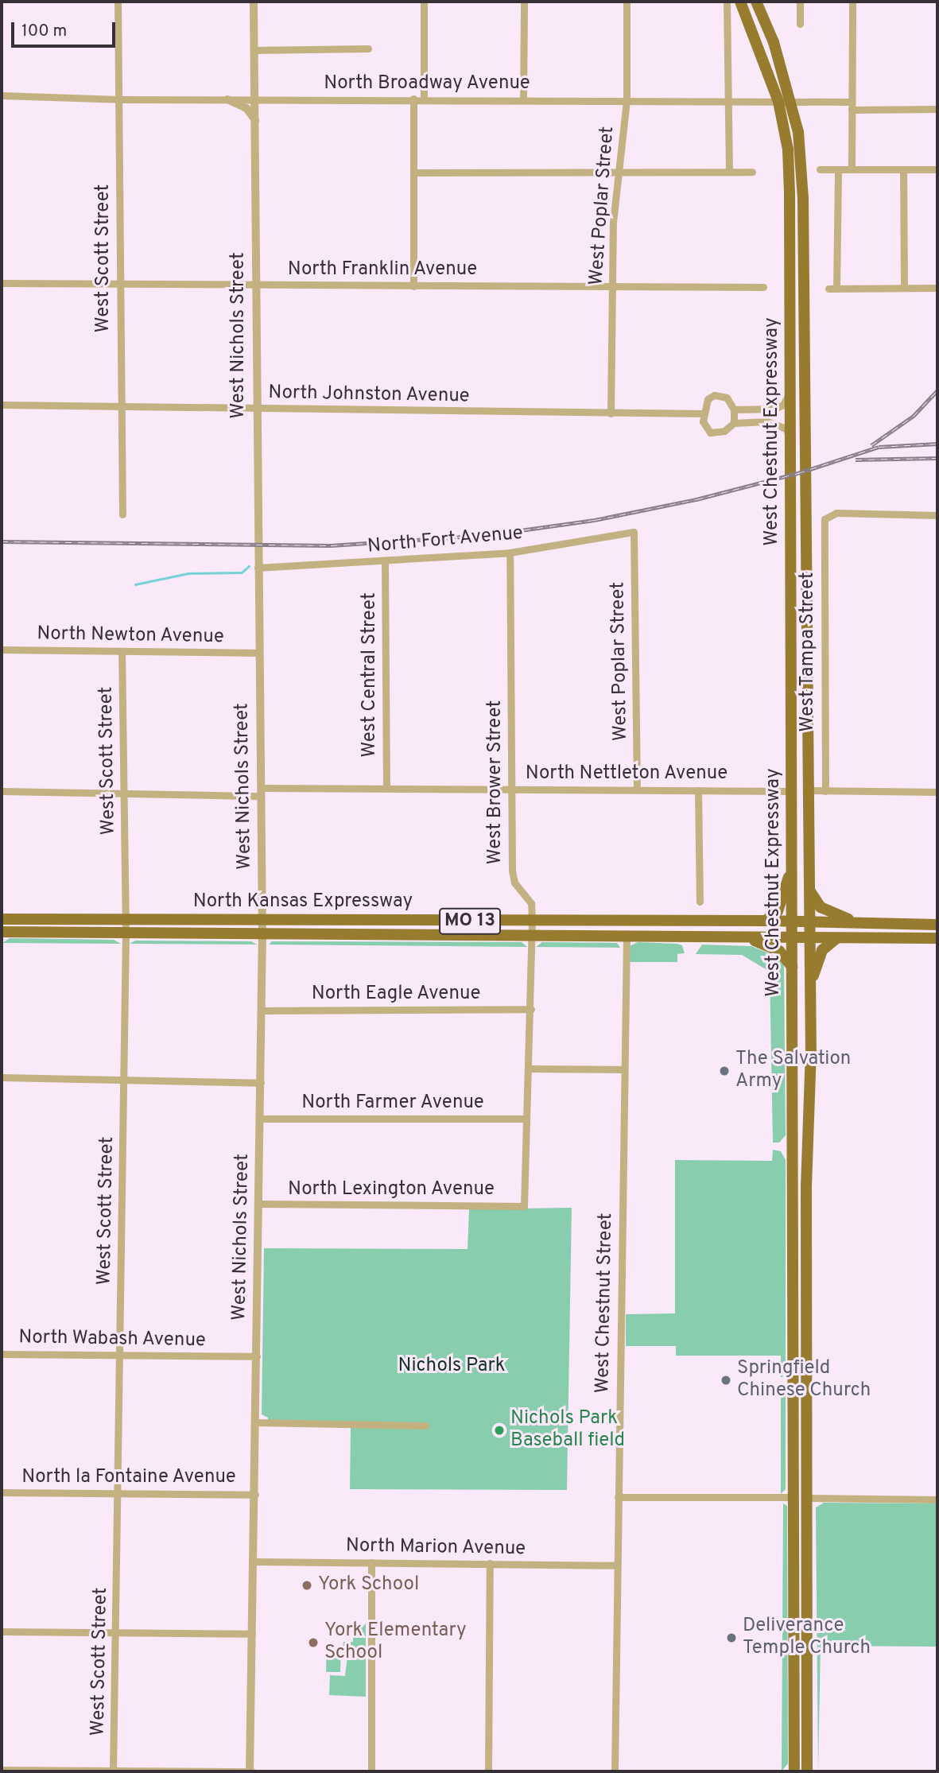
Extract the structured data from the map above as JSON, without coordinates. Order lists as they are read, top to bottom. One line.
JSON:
{"streets":{"main road":["West Chestnut Expressway","North Kansas Expressway","MO 13"],"street":["North Broadway Avenue","West Poplar Street","West Scott Street","North Franklin Avenue","West Nichols Street","North Johnston Avenue","North Fort Avenue","North Newton Avenue","West Tampa Street","West Central Street","North Nettleton Avenue","West Brower Street","North Eagle Avenue","North Farmer Avenue","North Lexington Avenue","West Chestnut Street","North Wabash Avenue","North la Fontaine Avenue","North Marion Avenue"]},"crossings":[["North Broadway Avenue","West Poplar Street"],["North Broadway Avenue","West Scott Street"],["North Broadway Avenue","West Nichols Street"],["North Broadway Avenue","West Chestnut Expressway"],["West Poplar Street","North Franklin Avenue"],["West Poplar Street","North Johnston Avenue"],["West Poplar Street","North Fort Avenue"],["West Poplar Street","North Nettleton Avenue"],["West Scott Street","North Franklin Avenue"],["West Scott Street","North Johnston Avenue"],["West Scott Street","North Newton Avenue"],["West Scott Street","North Nettleton Avenue"],["West Scott Street","North Kansas Expressway"],["West Scott Street","North Wabash Avenue"],["West Scott Street","North la Fontaine Avenue"],["North Franklin Avenue","West Nichols Street"],["West Nichols Street","North Johnston Avenue"],["West Nichols Street","North Fort Avenue"],["West Nichols Street","North Newton Avenue"],["West Nichols Street","North Nettleton Avenue"],["West Nichols Street","North Kansas Expressway"],["West Nichols Street","North Eagle Avenue"],["West Nichols Street","North Farmer Avenue"],["West Nichols Street","North Lexington Avenue"],["West Nichols Street","North Wabash Avenue"],["West Nichols Street","North la Fontaine Avenue"],["West Nichols Street","North Marion Avenue"],["West Chestnut Expressway","North Nettleton Avenue"],["West Chestnut Expressway","North Kansas Expressway"],["North Fort Avenue","West Central Street"],["North Fort Avenue","West Brower Street"],["West Central Street","North Nettleton Avenue"],["North Nettleton Avenue","West Brower Street"],["West Brower Street","North Kansas Expressway"],["West Brower Street","North Eagle Avenue"],["West Brower Street","North Farmer Avenue"],["West Brower Street","North Lexington Avenue"],["North Kansas Expressway","West Chestnut Street"],["West Chestnut Street","North Marion Avenue"]],"parks":["Nichols Park"],"places":["The Salvation Army","Springfield Chinese Church","Nichols Park Baseball field","York School","Deliverance Temple Church","York Elementary School"],"scale_bar":"100 m"}
